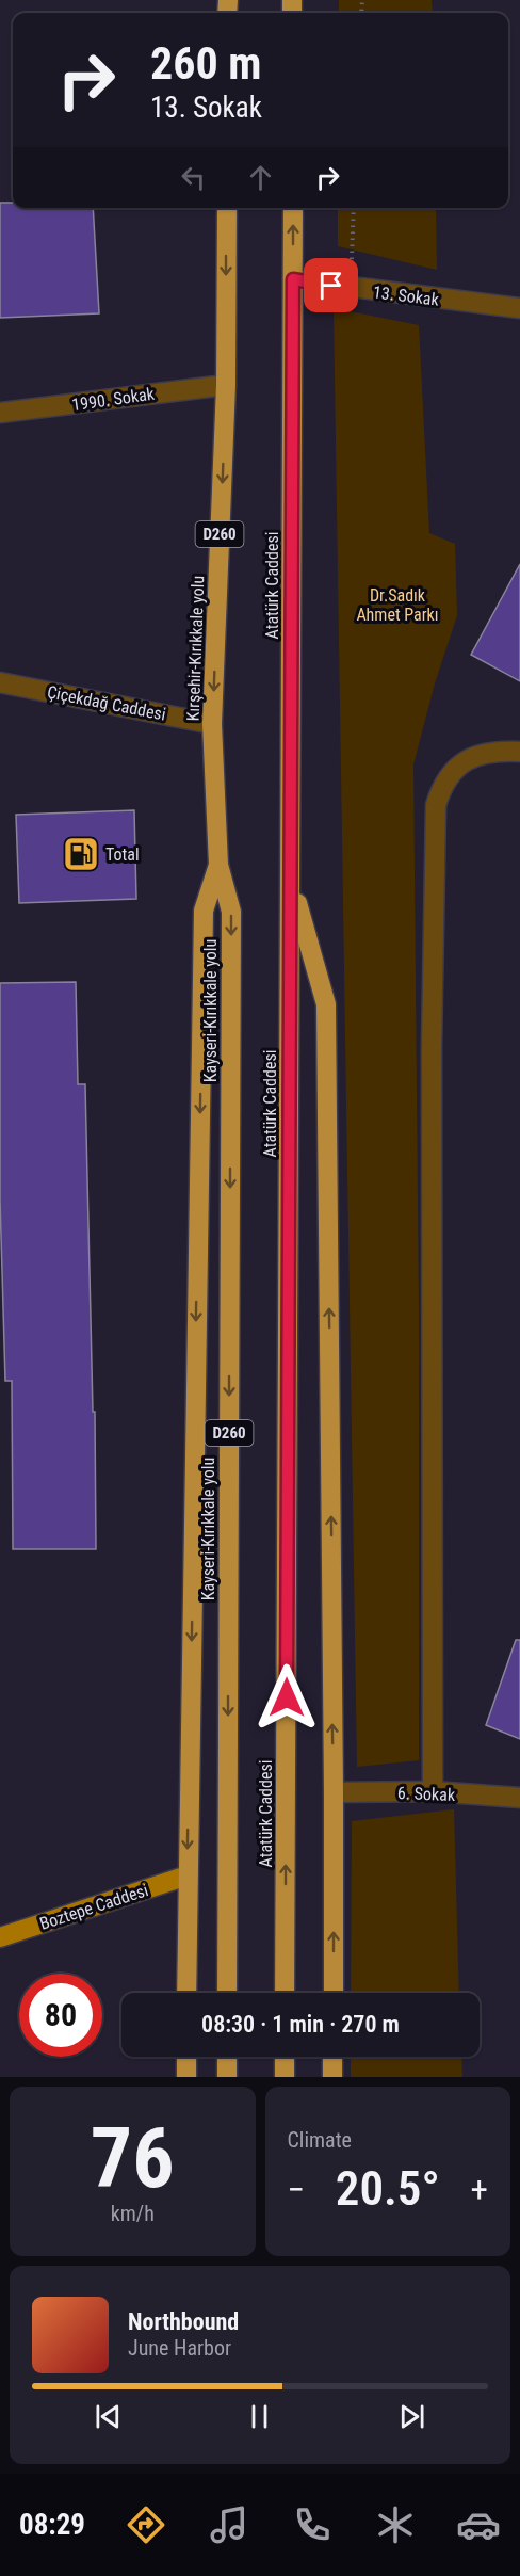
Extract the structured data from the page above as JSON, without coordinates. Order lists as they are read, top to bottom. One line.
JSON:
{"streets":{"highway":["D260","Atatürk Caddesi","Kırşehir-Kırıkkale yolu","Kayseri-Kırıkkale yolu"],"main road":["Boztepe Caddesi"],"street":["13. Sokak","1990. Sokak","Çiçekdağ Caddesi","6. Sokak"]},"crossings":[["13. Sokak","Atatürk Caddesi"],["1990. Sokak","Kırşehir-Kırıkkale yolu"],["Kırşehir-Kırıkkale yolu","Çiçekdağ Caddesi"],["Kırşehir-Kırıkkale yolu","Kayseri-Kırıkkale yolu"]],"one_way":["Kırşehir-Kırıkkale yolu"],"parks":["Dr.Sadık Ahmet Parkı"],"places":{"fuel station":["Total"]},"page":{"turn":["260 m","13. Sokak"],"limit":"80","trip":"08:30 · 1 min · 270 m","tile":[["76","km/h"],"Climate"],"heat":["−","20.5°","+"],"song":["Northbound","June Harbor"],"tabs":"08:29"}}
